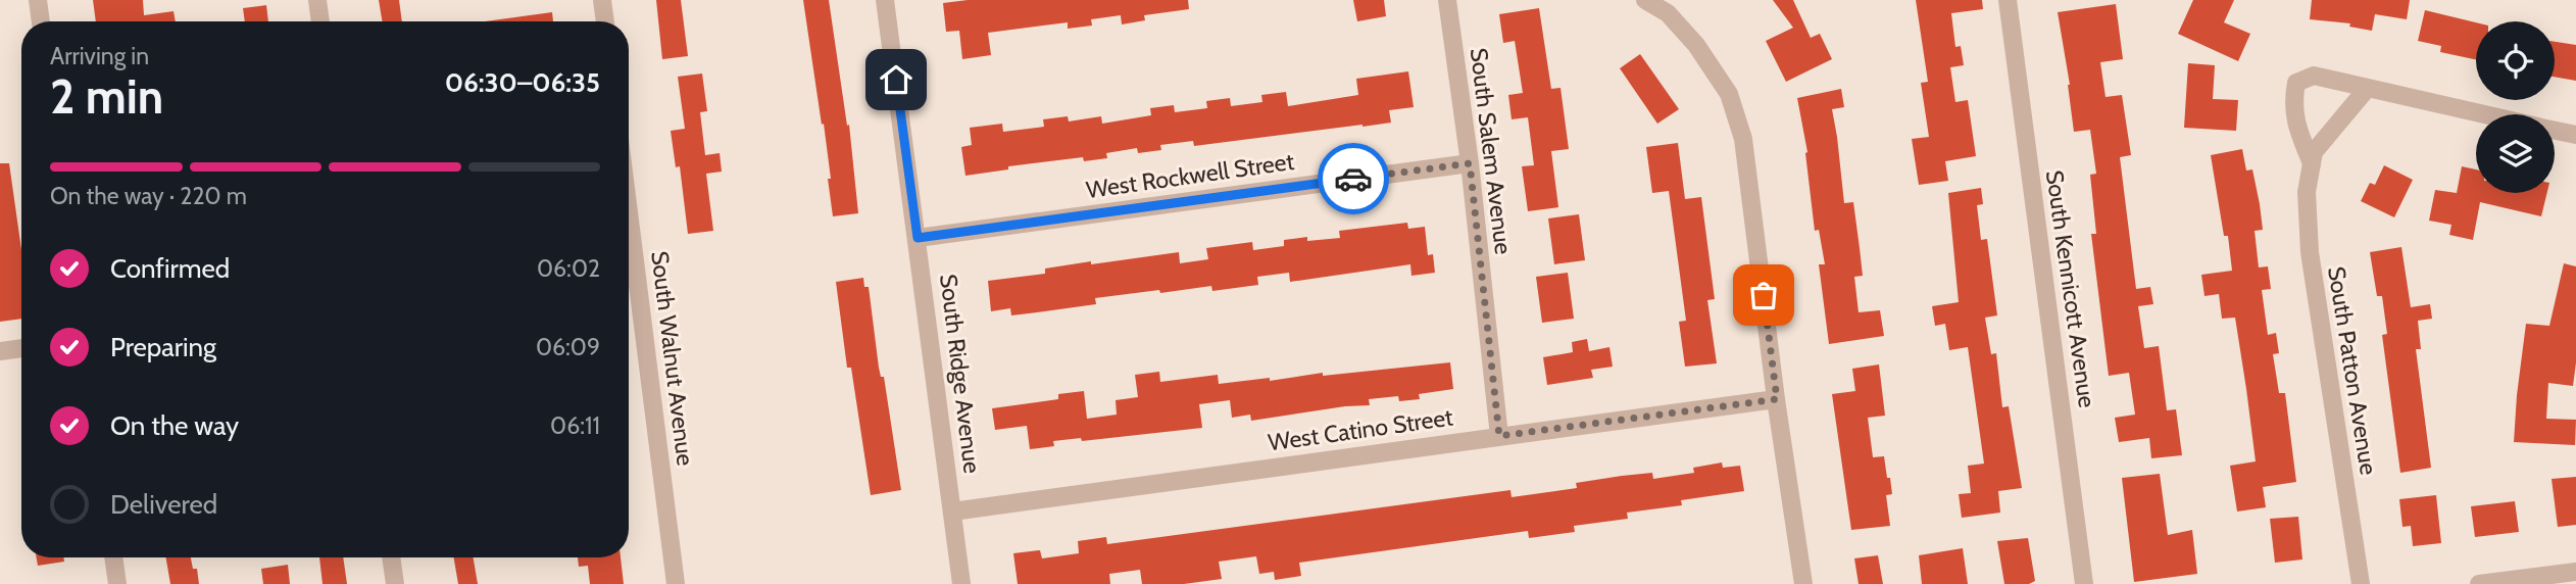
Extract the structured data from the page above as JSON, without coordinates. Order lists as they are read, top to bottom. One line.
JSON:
{"streets":{"street":["South Salem Avenue","West Rockwell Street","South Kennicott Avenue","South Walnut Avenue","South Patton Avenue","South Ridge Avenue","West Catino Street"]},"crossings":[["South Salem Avenue","West Rockwell Street"],["South Salem Avenue","West Catino Street"],["West Rockwell Street","South Ridge Avenue"],["South Ridge Avenue","West Catino Street"]],"page":{"heading":["2 min","Arriving in","06:30–06:35"],"bar":"On the way · 220 m","list":[["Confirmed","06:02"],["Preparing","06:09"],["On the way","06:11"],"Delivered"]}}
